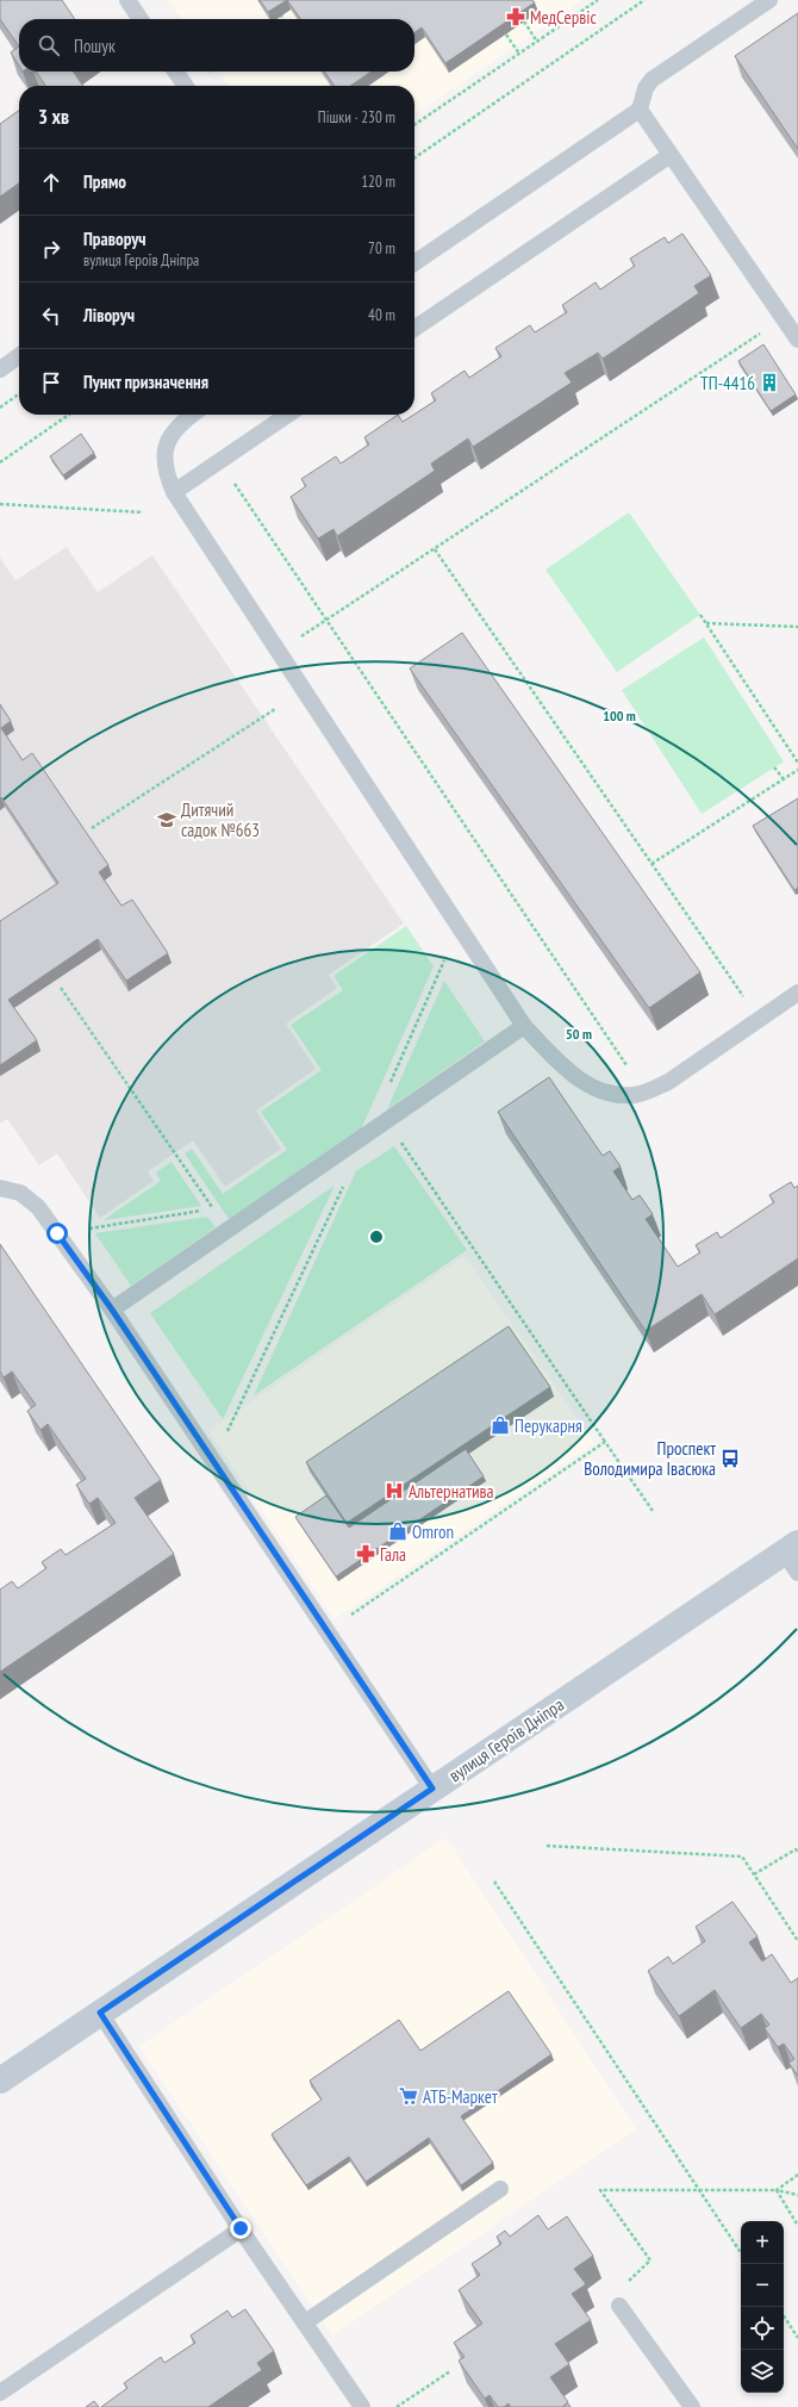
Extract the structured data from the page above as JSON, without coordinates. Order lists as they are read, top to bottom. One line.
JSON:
{"streets":{"main road":["вулиця Героїв Дніпра"]},"places":{"pharmacy":["МедСервіс","Гала"],"building":["ТП-4416"],"school or university":["Дитячий садок №663"],"shop":["Перукарня","Omron"],"bus stop":["Проспект Володимира Івасюка"],"hospital":["Альтернатива"],"supermarket":["АТБ-Маркет"]},"page":{"search":"Пошук","heading":["3 хв","Пішки · 230 m"],"list":[["Прямо","120 m"],["Праворуч","вулиця Героїв Дніпра","70 m"],["Ліворуч","40 m"],"Пункт призначення"],"map_buttons":["+","−"]},"rings":["100 m","50 m"]}
